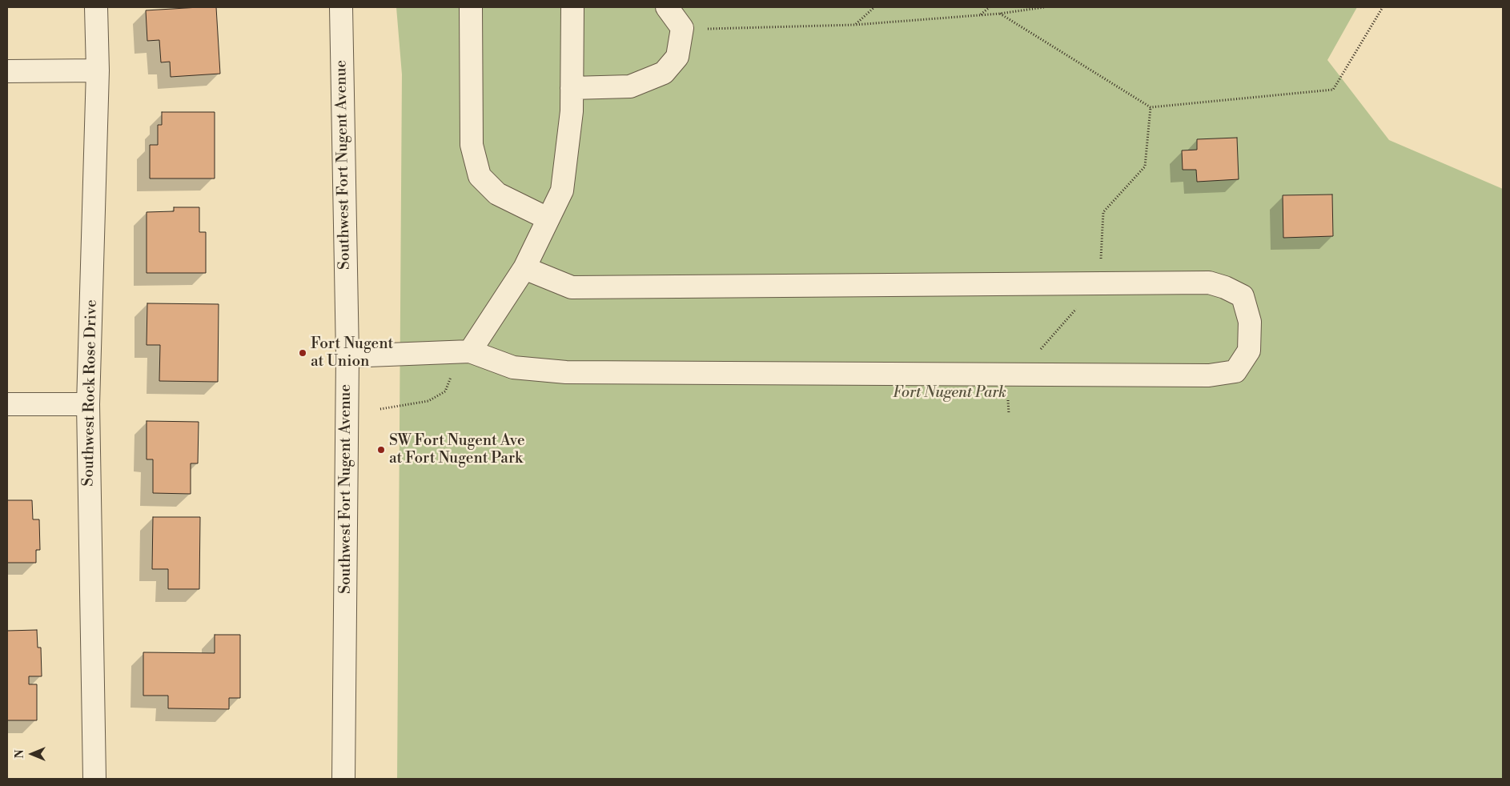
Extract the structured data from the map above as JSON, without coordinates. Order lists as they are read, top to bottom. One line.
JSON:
{"streets":{"street":["Southwest Fort Nugent Avenue","Southwest Rock Rose Drive"]},"parks":["Fort Nugent Park"],"places":["Fort Nugent at Union","SW Fort Nugent Ave at Fort Nugent Park"],"north":"left"}
